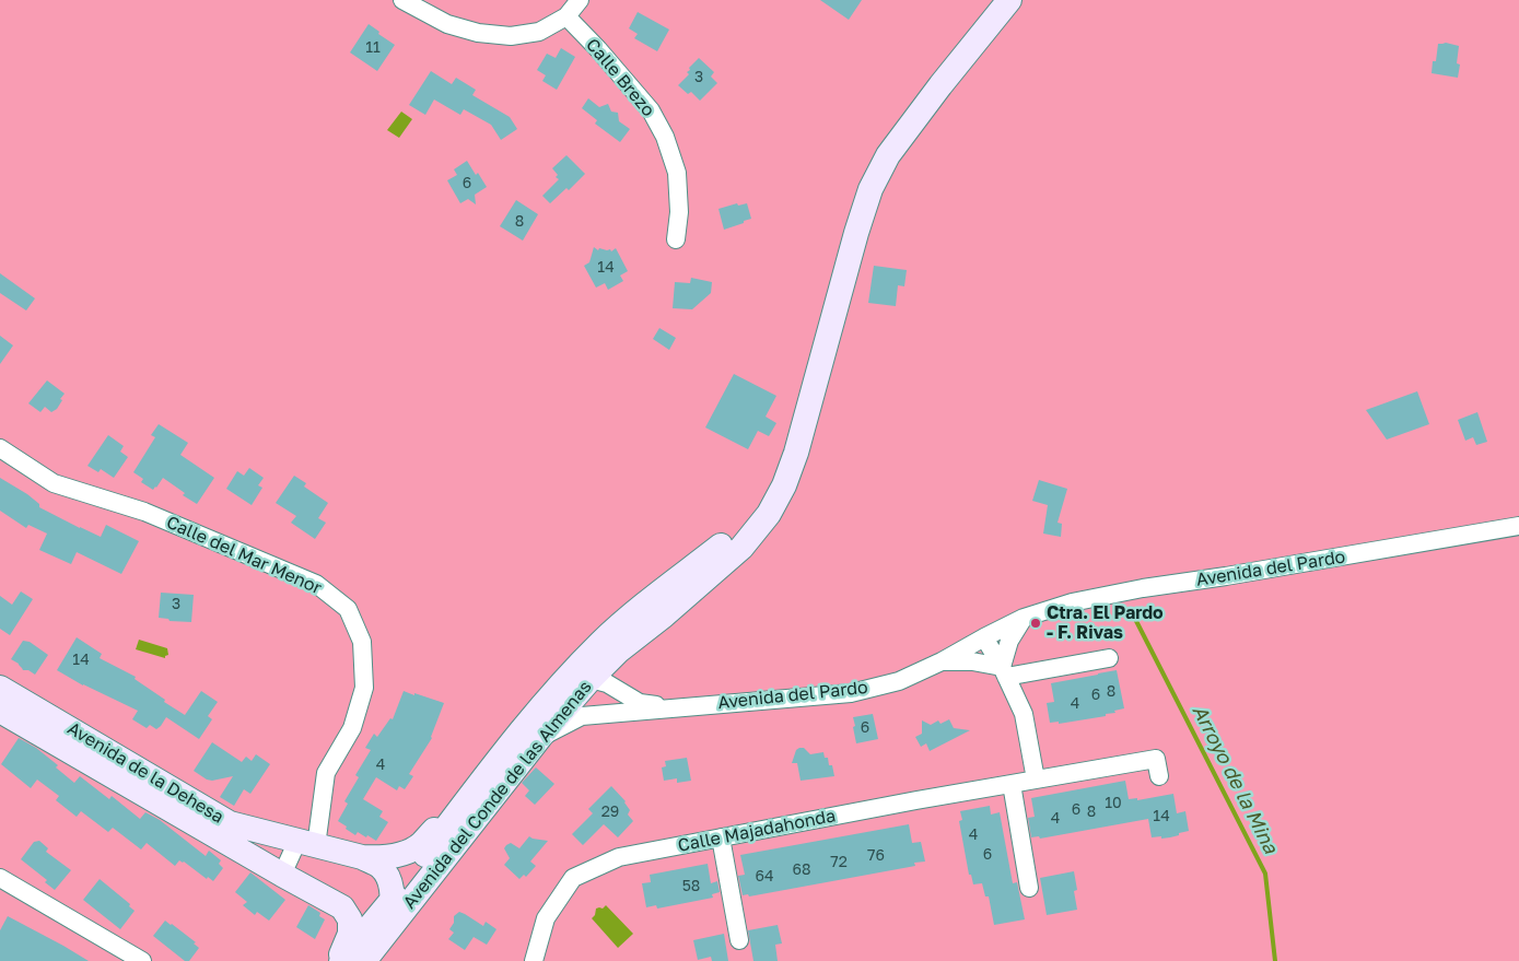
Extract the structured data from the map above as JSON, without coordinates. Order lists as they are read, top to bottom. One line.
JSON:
{"streets":{"main road":["Avenida de la Dehesa","Avenida del Conde de las Almenas"],"street":["Calle Brezo","Calle del Mar Menor","Avenida del Pardo","Calle Majadahonda"]},"crossings":[["Calle del Mar Menor","Avenida de la Dehesa"],["Avenida de la Dehesa","Avenida del Conde de las Almenas"]],"water":["Arroyo de la Mina"],"places":["Ctra. El Pardo - F. Rivas"],"house_numbers":["11","3","6","8","14","3","14","8","6","4","6","4","10","6","29","8","14","4","4","6","76","72","68","64","58"]}
